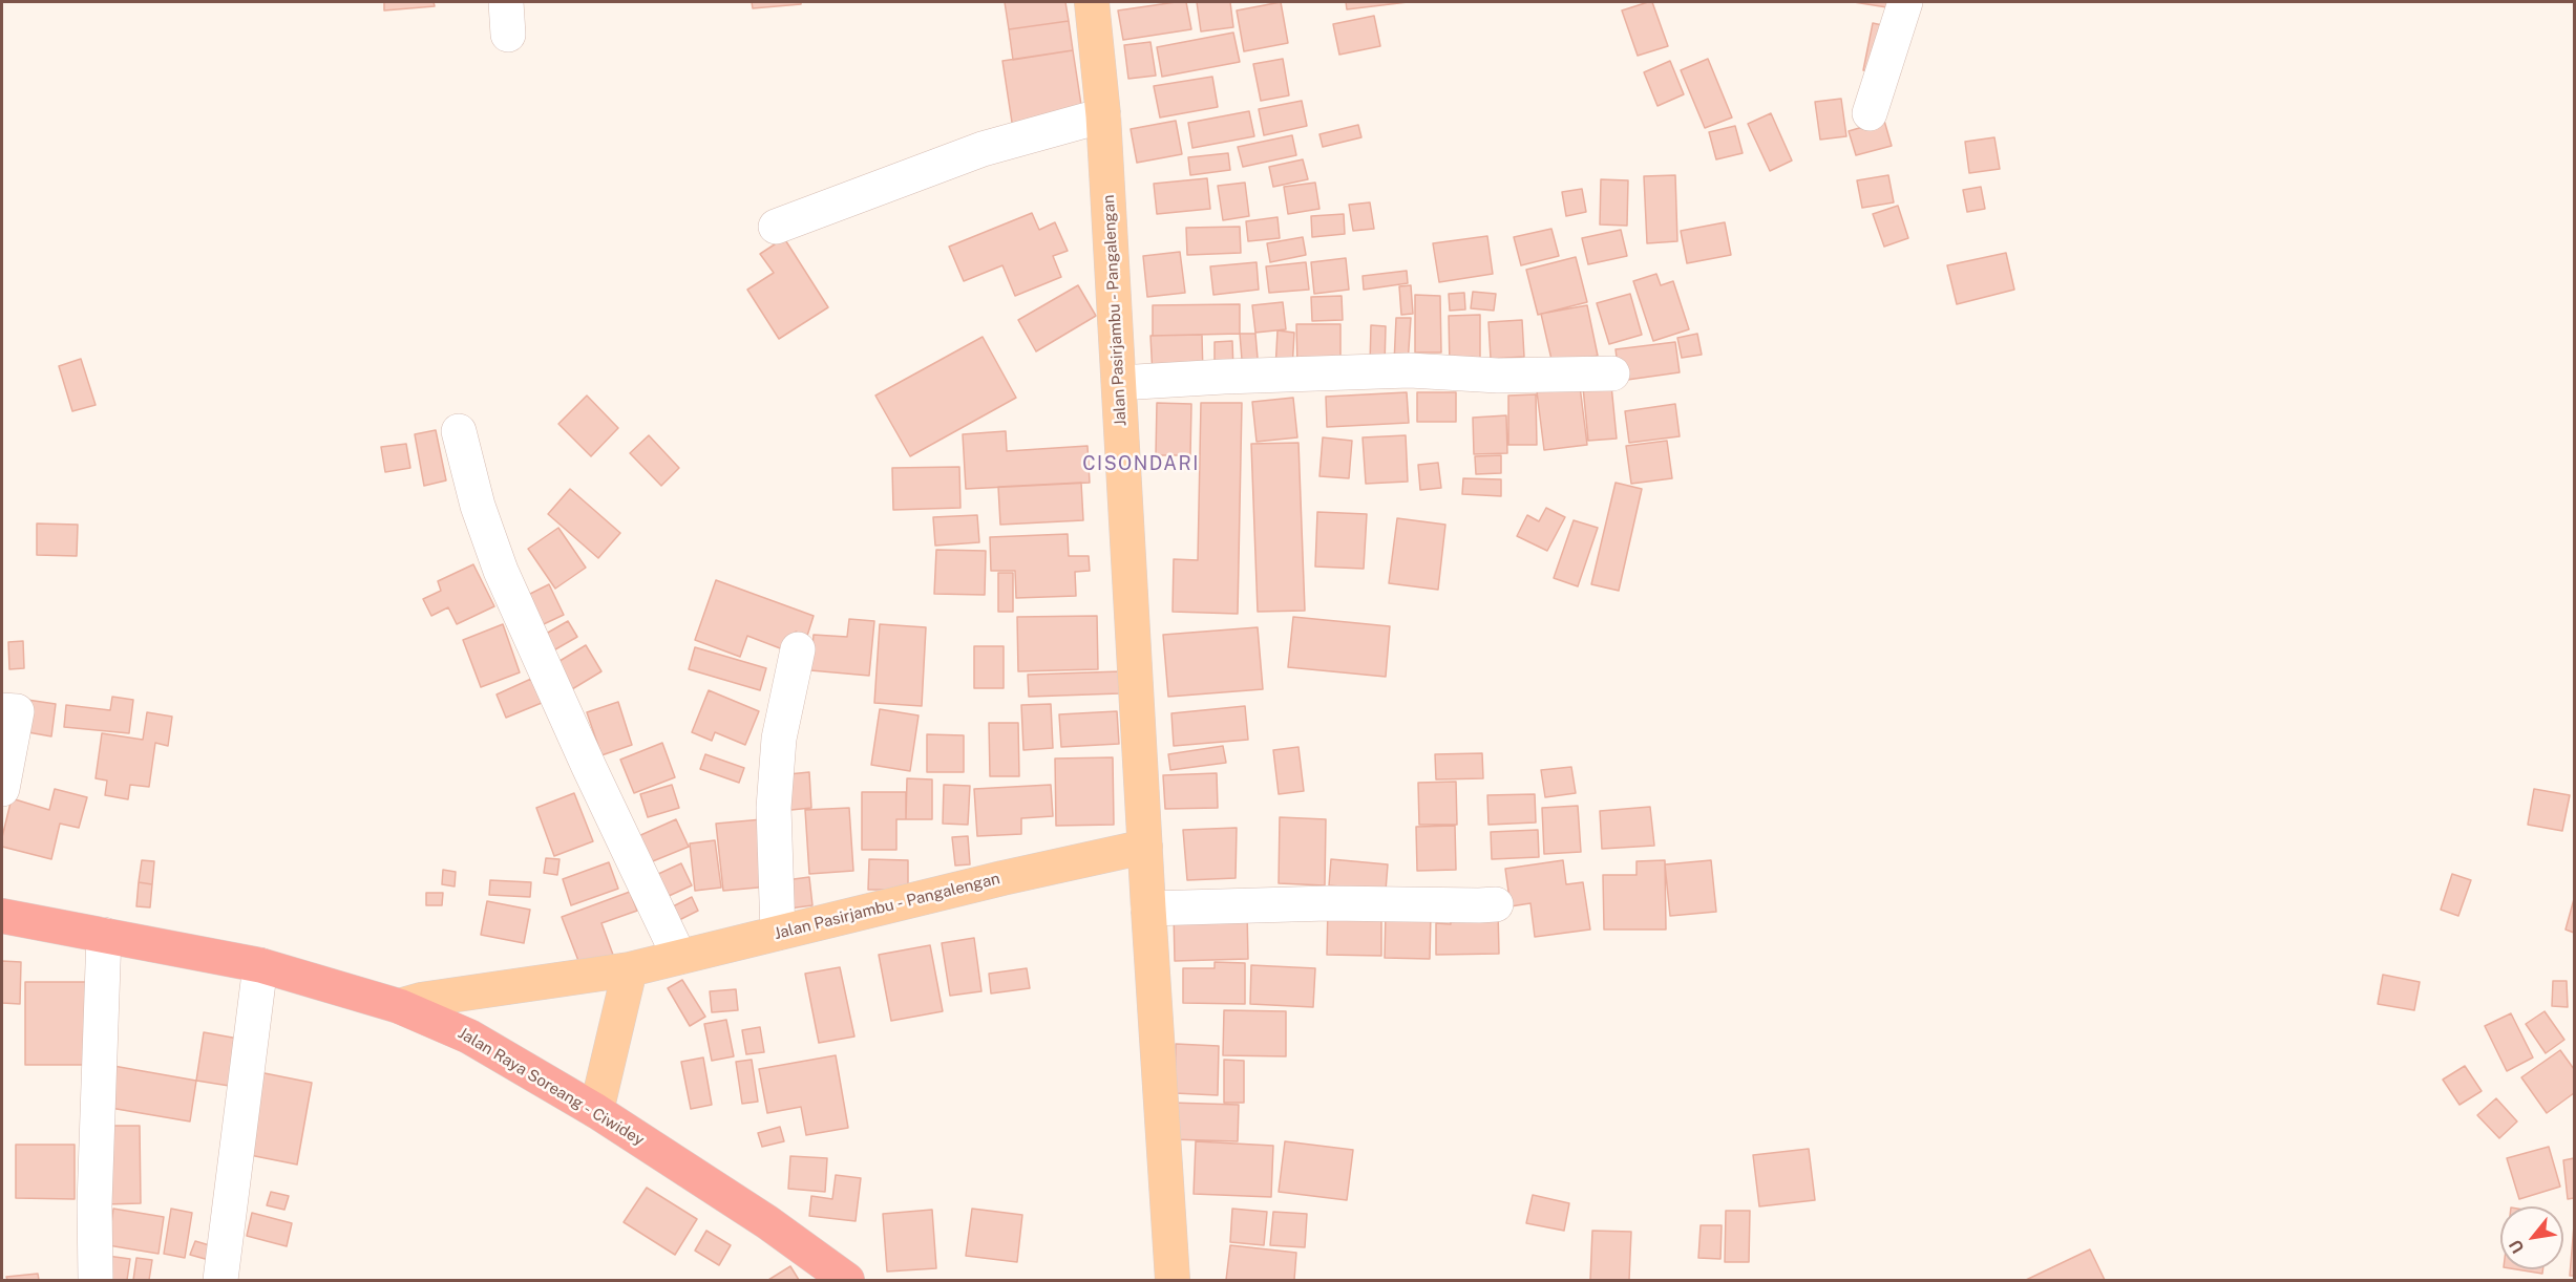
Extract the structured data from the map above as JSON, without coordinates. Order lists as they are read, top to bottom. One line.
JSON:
{"streets":{"highway":["Jalan Raya Soreang - Ciwidey"],"main road":["Jalan Pasirjambu - Pangalengan"]},"crossings":[["Jalan Pasirjambu - Pangalengan","Jalan Raya Soreang - Ciwidey"]],"districts":["CISONDARI"],"north":"bottom left"}
